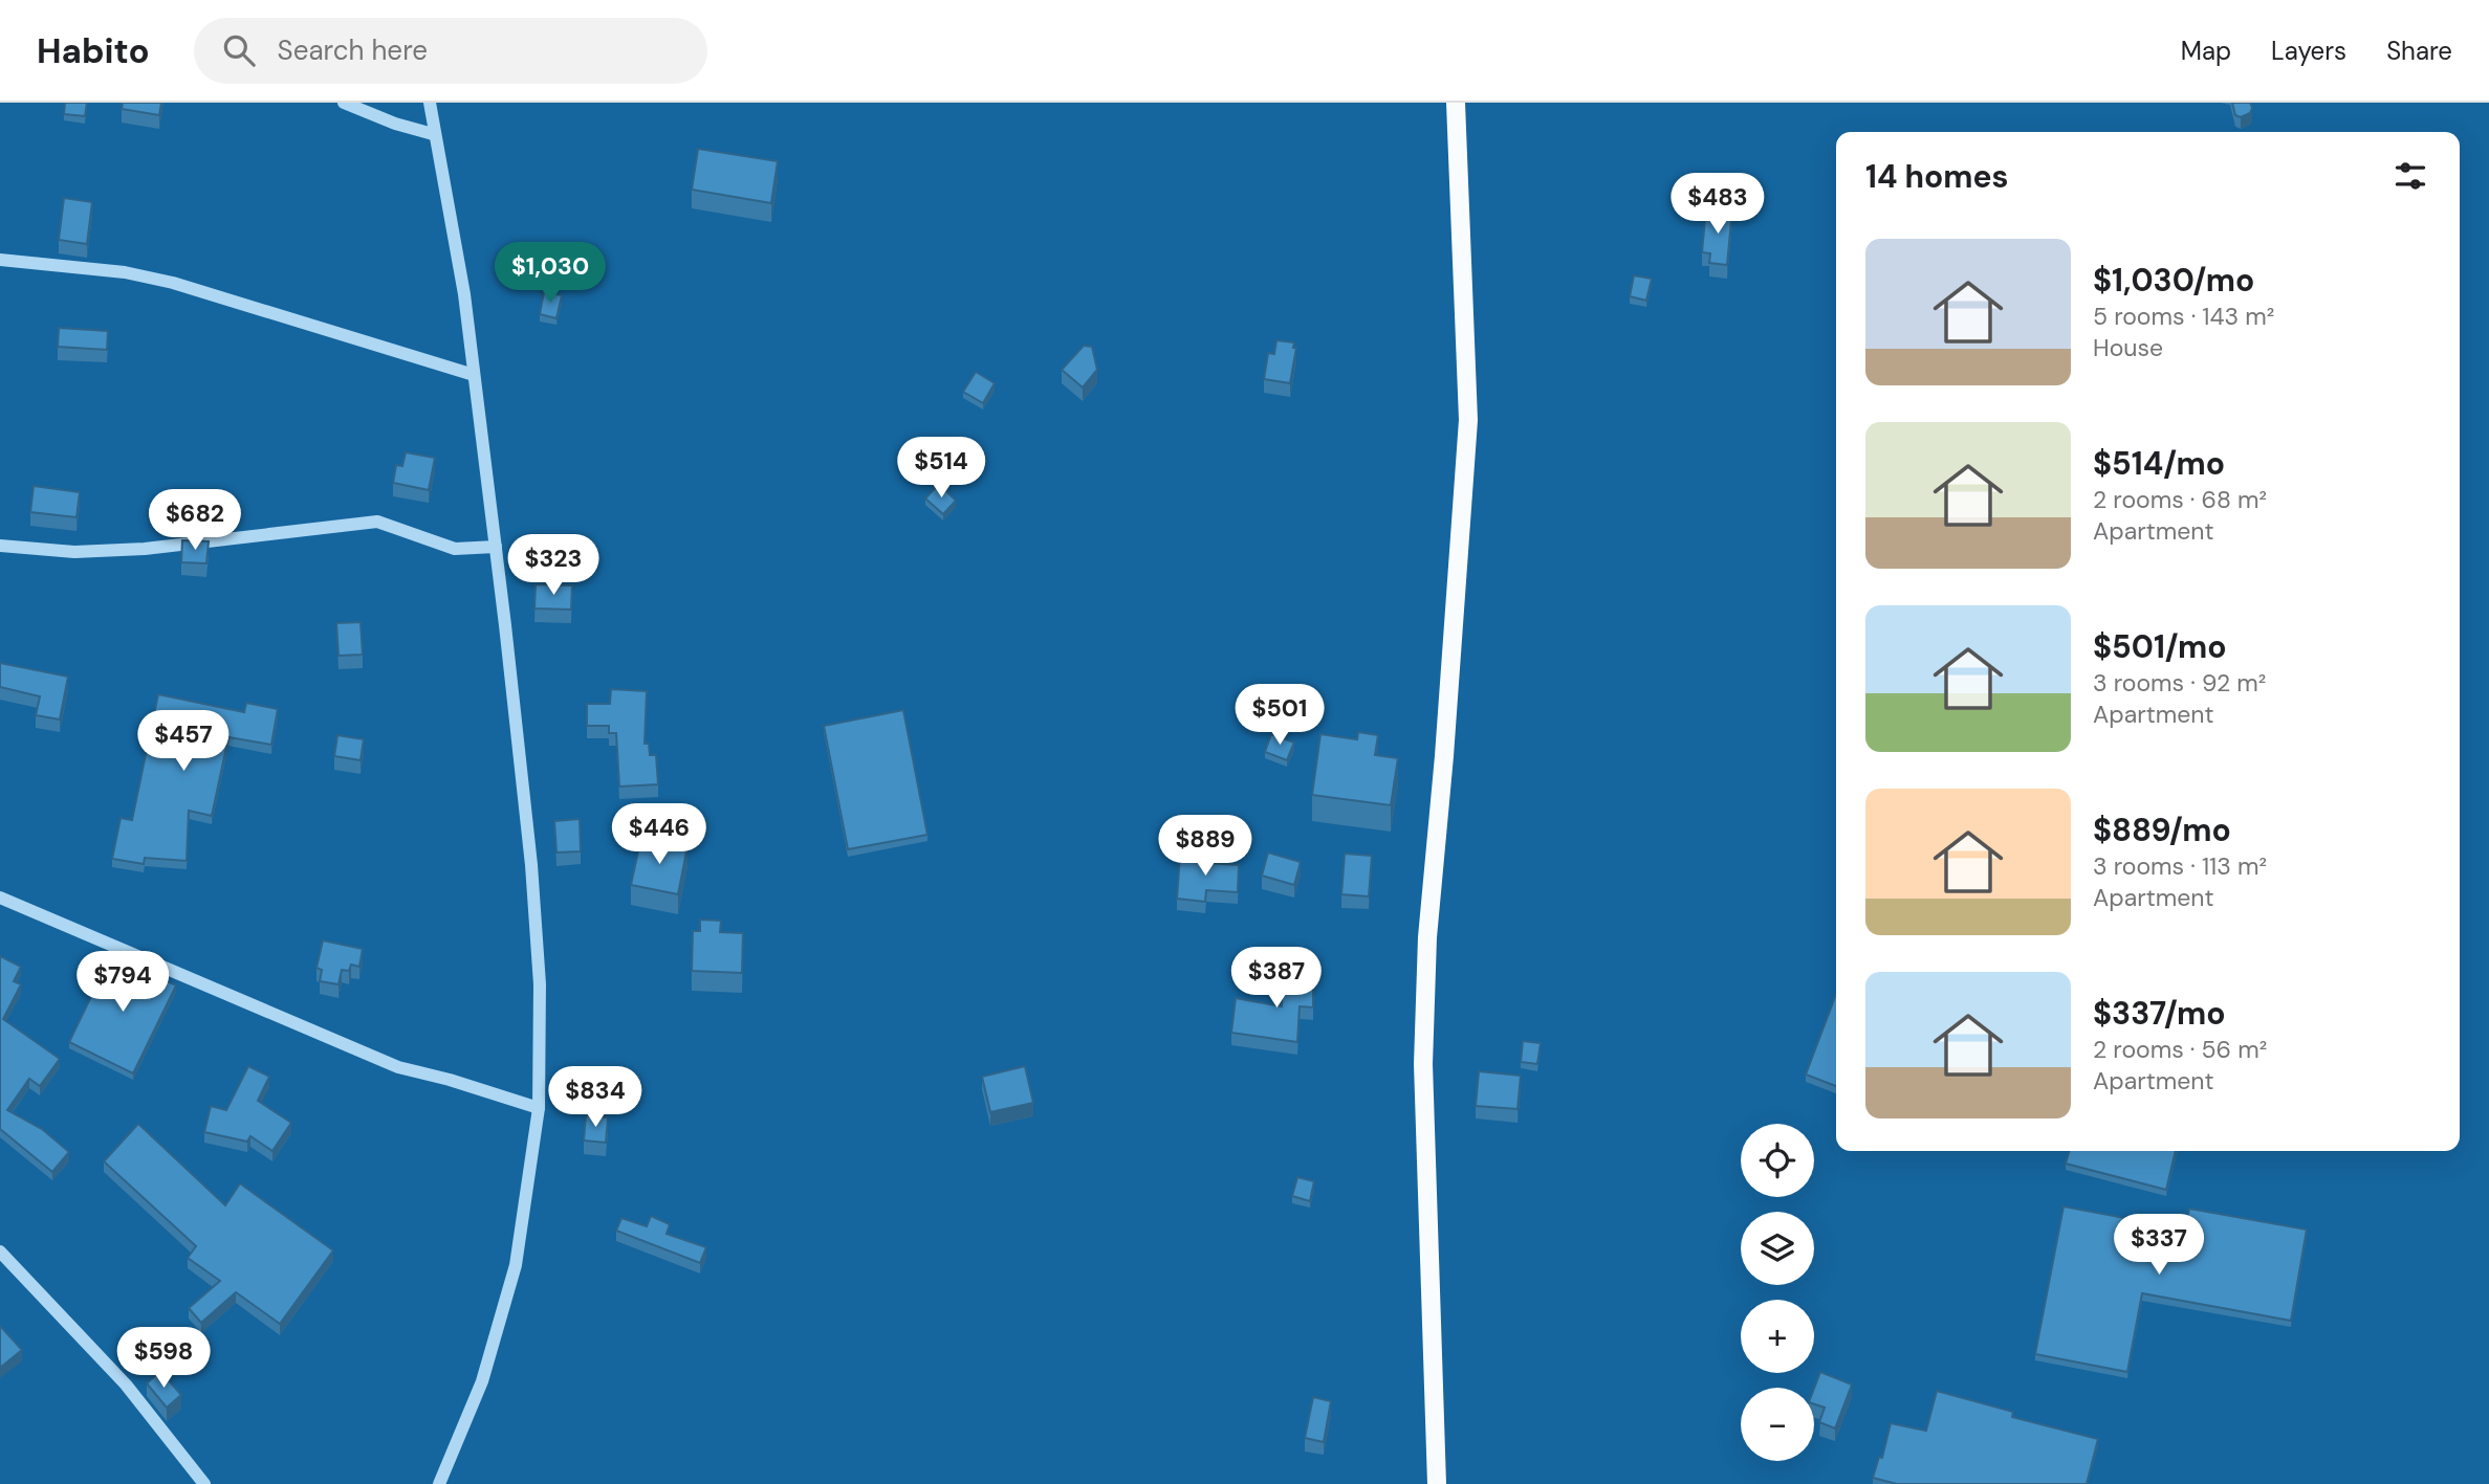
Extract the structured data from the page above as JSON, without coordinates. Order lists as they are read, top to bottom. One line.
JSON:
{"page":{"header":"Habito","search":"Search here","nav":["Map","Layers","Share"],"heading":"14 homes","price":["$483","$1,030","$514","$682","$323","$501","$457","$446","$889","$387","$794","$834","$337","$598"],"list":[{"name":"$1,030/mo","note":"5 rooms · 143 m² · House"},{"name":"$514/mo","note":"2 rooms · 68 m² · Apartment"},{"name":"$501/mo","note":"3 rooms · 92 m² · Apartment"},{"name":"$889/mo","note":"3 rooms · 113 m² · Apartment"},{"name":"$337/mo","note":"2 rooms · 56 m² · Apartment"}],"map_buttons":["+","−"]}}
